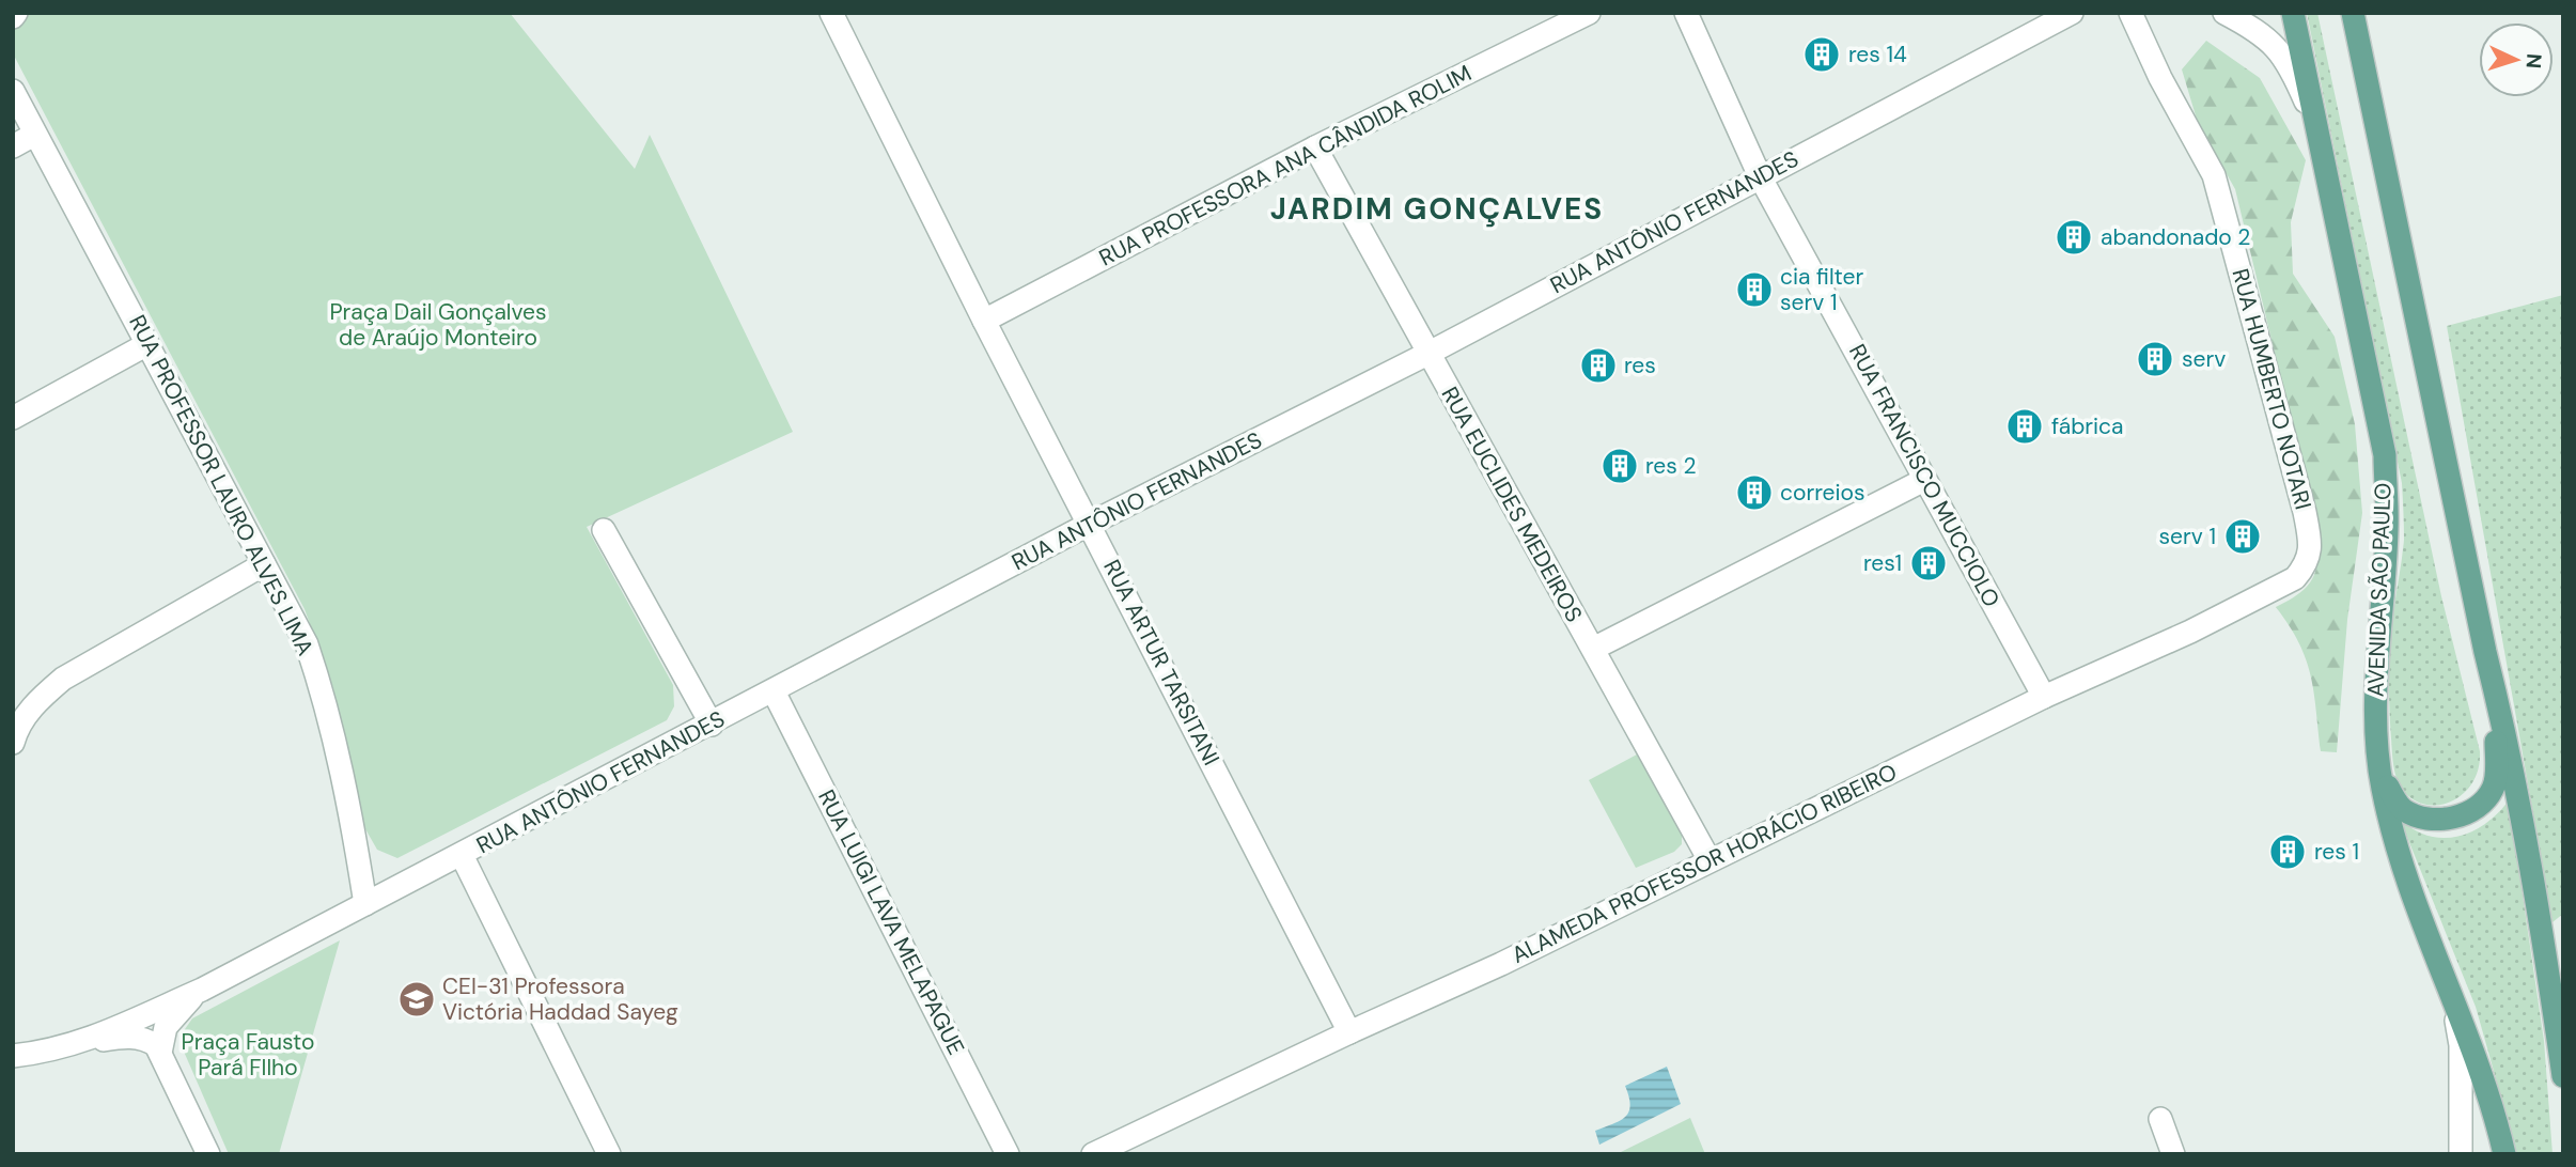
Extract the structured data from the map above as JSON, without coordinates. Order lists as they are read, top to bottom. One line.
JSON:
{"streets":{"main road":["AVENIDA SÃO PAULO"],"street":["RUA PROFESSORA ANA CÂNDIDA ROLIM","RUA ANTÔNIO FERNANDES","RUA HUMBERTO NOTARI","RUA FRANCISCO MUCCIOLO","RUA PROFESSOR LAURO ALVES LIMA","RUA EUCLIDES MEDEIROS","RUA ARTUR TARSITANI","ALAMEDA PROFESSOR HORÁCIO RIBEIRO","RUA LUIGI LAVA MELAPAGUE"]},"crossings":[["RUA PROFESSORA ANA CÂNDIDA ROLIM","RUA EUCLIDES MEDEIROS"],["RUA PROFESSORA ANA CÂNDIDA ROLIM","RUA ARTUR TARSITANI"],["RUA ANTÔNIO FERNANDES","RUA FRANCISCO MUCCIOLO"],["RUA ANTÔNIO FERNANDES","RUA PROFESSOR LAURO ALVES LIMA"],["RUA ANTÔNIO FERNANDES","RUA EUCLIDES MEDEIROS"],["RUA ANTÔNIO FERNANDES","RUA ARTUR TARSITANI"],["RUA ANTÔNIO FERNANDES","RUA LUIGI LAVA MELAPAGUE"],["RUA HUMBERTO NOTARI","ALAMEDA PROFESSOR HORÁCIO RIBEIRO"],["RUA FRANCISCO MUCCIOLO","ALAMEDA PROFESSOR HORÁCIO RIBEIRO"],["RUA EUCLIDES MEDEIROS","ALAMEDA PROFESSOR HORÁCIO RIBEIRO"],["RUA ARTUR TARSITANI","ALAMEDA PROFESSOR HORÁCIO RIBEIRO"]],"districts":["JARDIM GONÇALVES"],"parks":["Praça Dail Gonçalves de Araújo Monteiro","Praça Fausto Pará FIlho"],"places":{"building":["res 14","abandonado 2","cia filter serv 1","serv","res","fábrica","res 2","correios","serv 1","res1","res 1"],"school or university":["CEI-31 Professora Victória Haddad Sayeg"]},"north":"right"}
